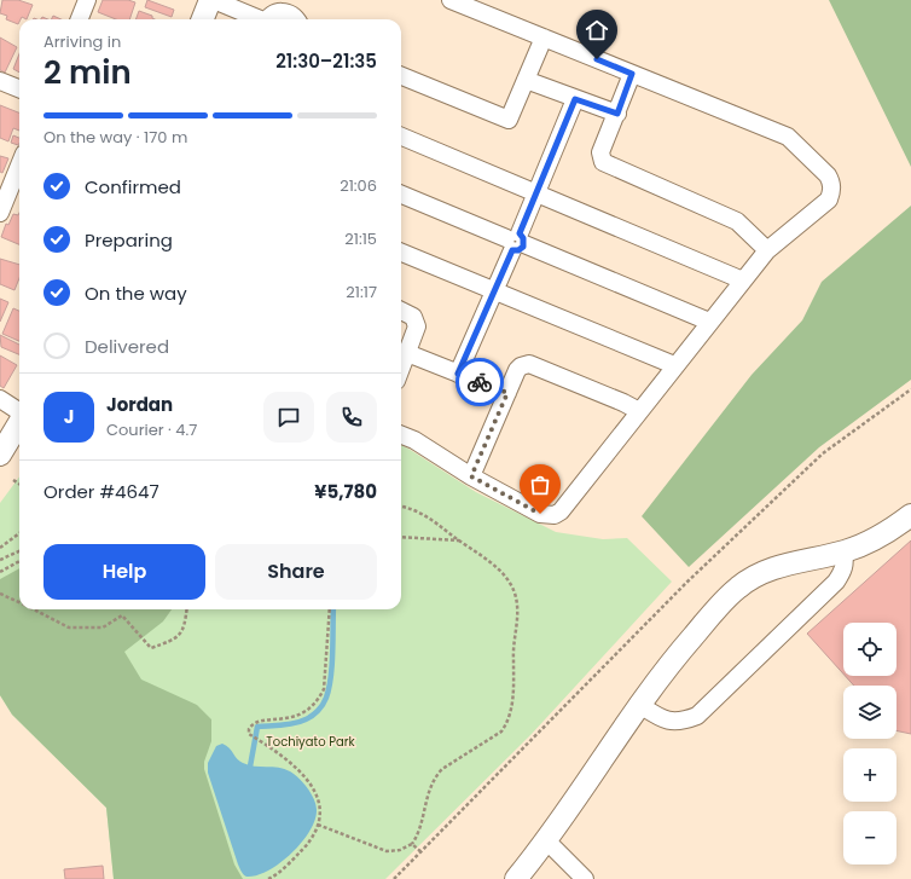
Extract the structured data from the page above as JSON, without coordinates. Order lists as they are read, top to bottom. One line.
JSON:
{"parks":["Tochiyato Park"],"page":{"heading":["2 min","Arriving in","21:30–21:35"],"panel":["Jordan","Courier · 4.7","Order #4647","¥5,780"],"bar":"On the way · 170 m","list":[["Confirmed","21:06"],["Preparing","21:15"],["On the way","21:17"],"Delivered"],"round":"J","buttons":["Help","Share"],"map_buttons":["+","−"]}}
